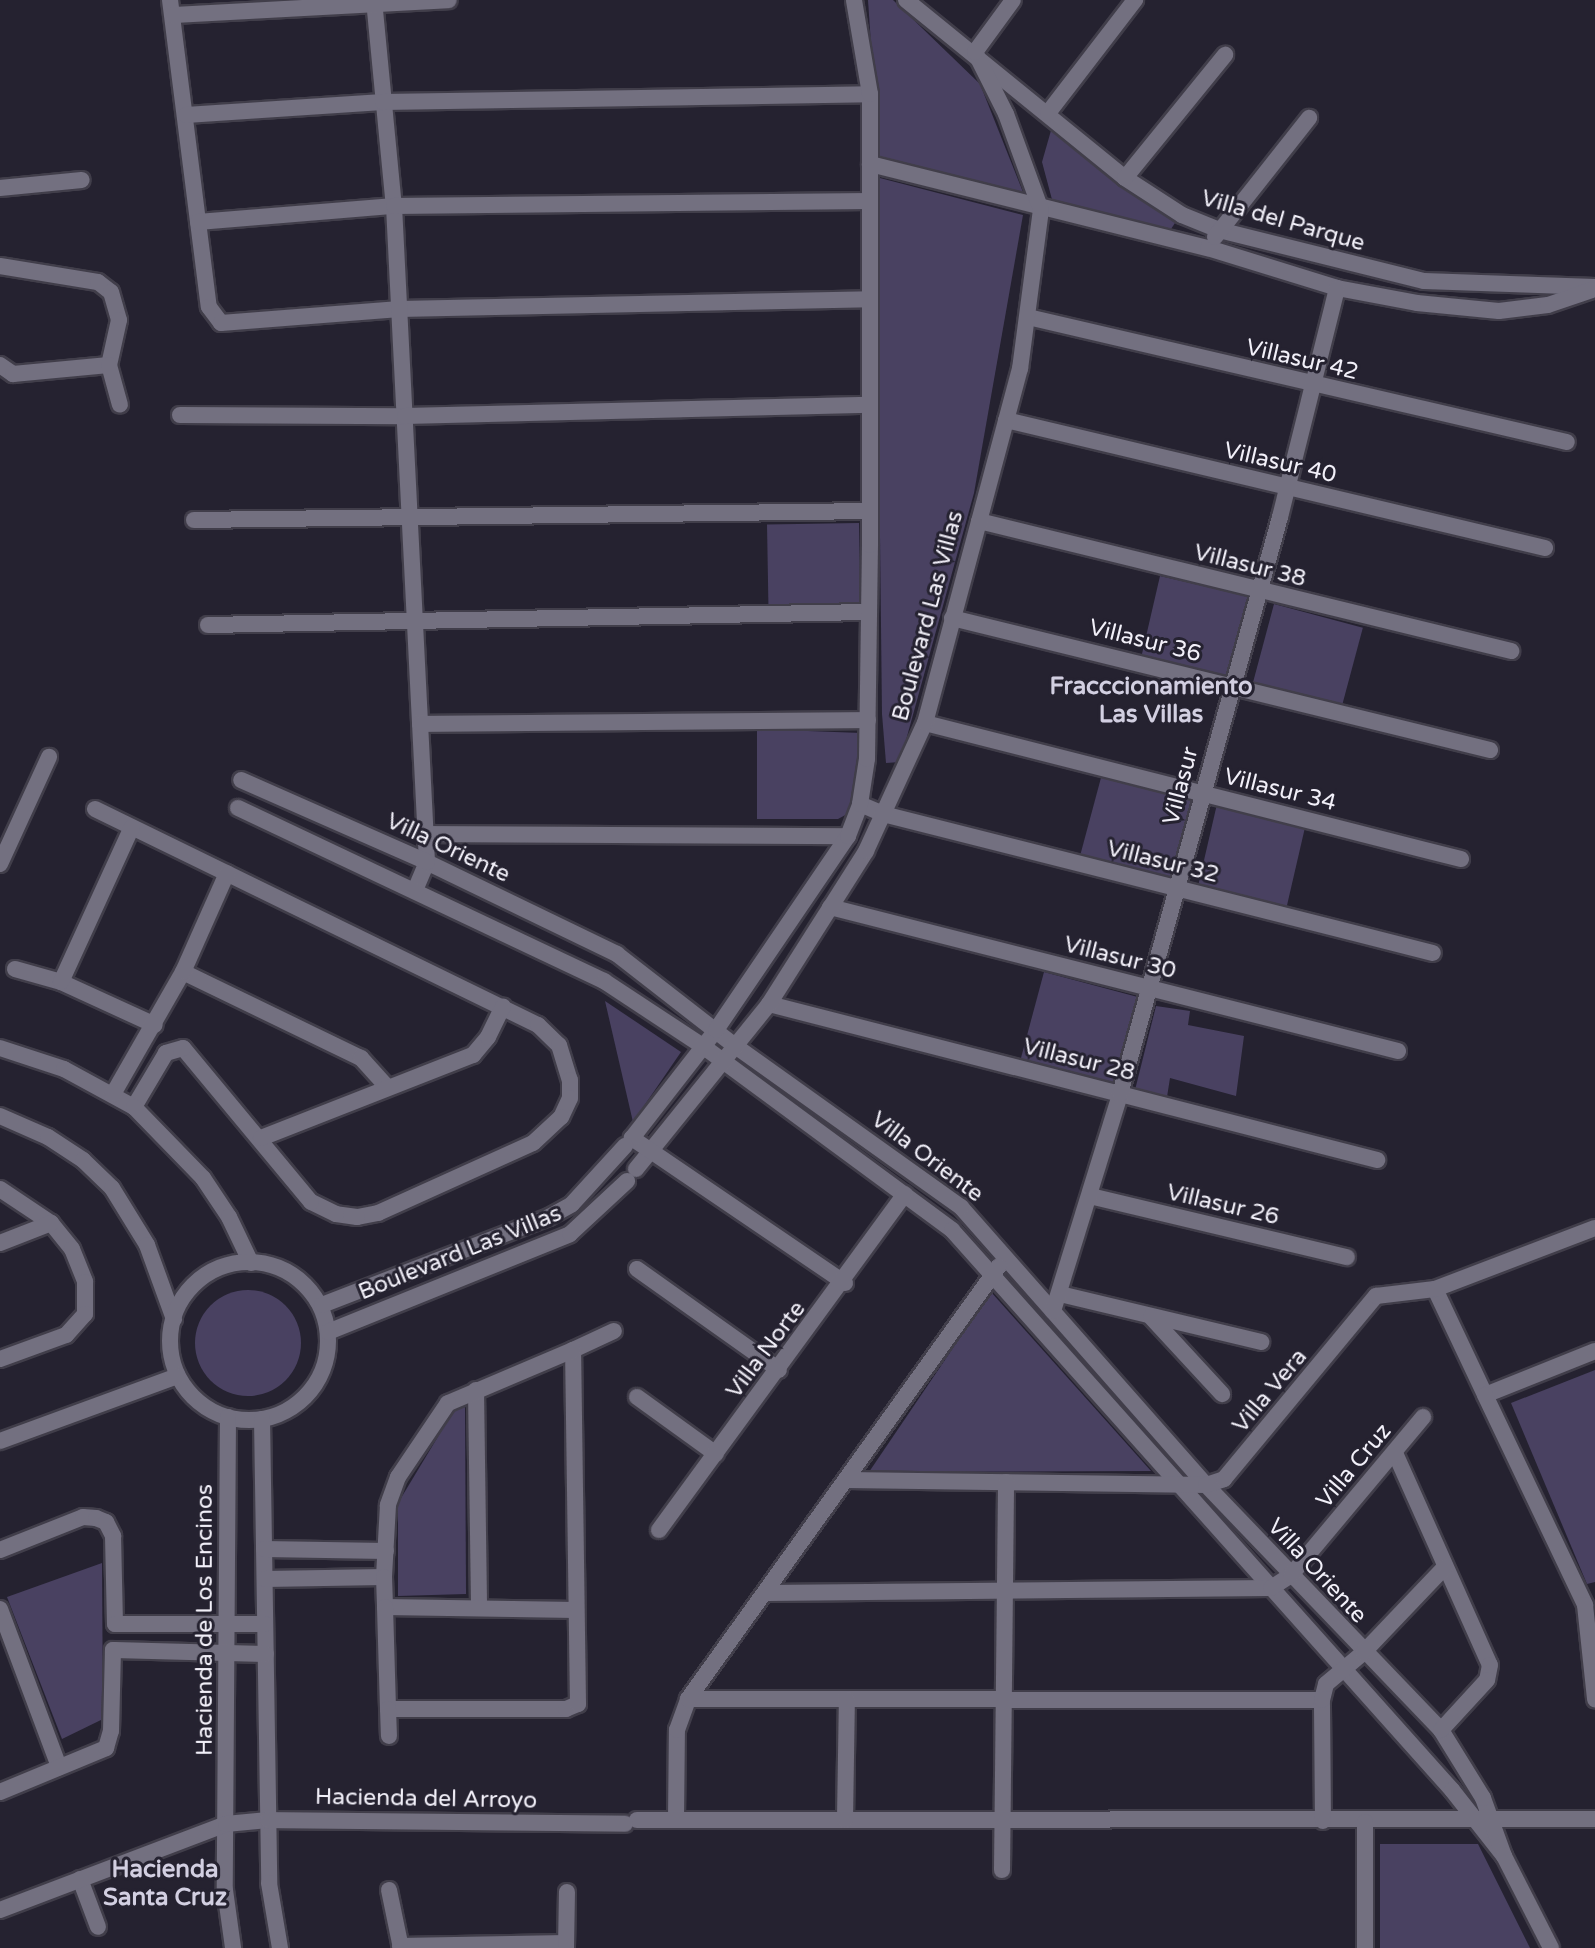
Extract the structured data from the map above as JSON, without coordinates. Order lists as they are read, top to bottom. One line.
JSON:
{"streets":{"street":["Villa del Parque","Villasur 42","Villasur 40","Villasur 38","Boulevard Las Villas","Villasur 36","Villasur","Villasur 34","Villa Oriente","Villasur 32","Villasur 30","Villasur 28","Villasur 26","Villa Norte","Villa Vera","Villa Cruz","Hacienda de Los Encinos","Hacienda del Arroyo"]},"crossings":[["Villa del Parque","Boulevard Las Villas"],["Villa del Parque","Villasur"],["Villasur 42","Boulevard Las Villas"],["Villasur 42","Villasur"],["Villasur 40","Boulevard Las Villas"],["Villasur 40","Villasur"],["Villasur 38","Boulevard Las Villas"],["Villasur 38","Villasur"],["Boulevard Las Villas","Villasur 36"],["Boulevard Las Villas","Villasur 34"],["Boulevard Las Villas","Villa Oriente"],["Boulevard Las Villas","Villasur 32"],["Boulevard Las Villas","Villasur 30"],["Boulevard Las Villas","Villasur 28"],["Boulevard Las Villas","Hacienda de Los Encinos"],["Villasur 36","Villasur"],["Villasur","Villasur 34"],["Villasur","Villa Oriente"],["Villasur","Villasur 32"],["Villasur","Villasur 30"],["Villasur","Villasur 28"],["Villasur","Villasur 26"],["Villa Oriente","Villa Norte"],["Villa Oriente","Villa Vera"],["Villa Oriente","Villa Cruz"],["Villa Oriente","Hacienda del Arroyo"],["Hacienda de Los Encinos","Hacienda del Arroyo"]],"districts":["Fracccionamiento Las Villas","Hacienda Santa Cruz"]}
